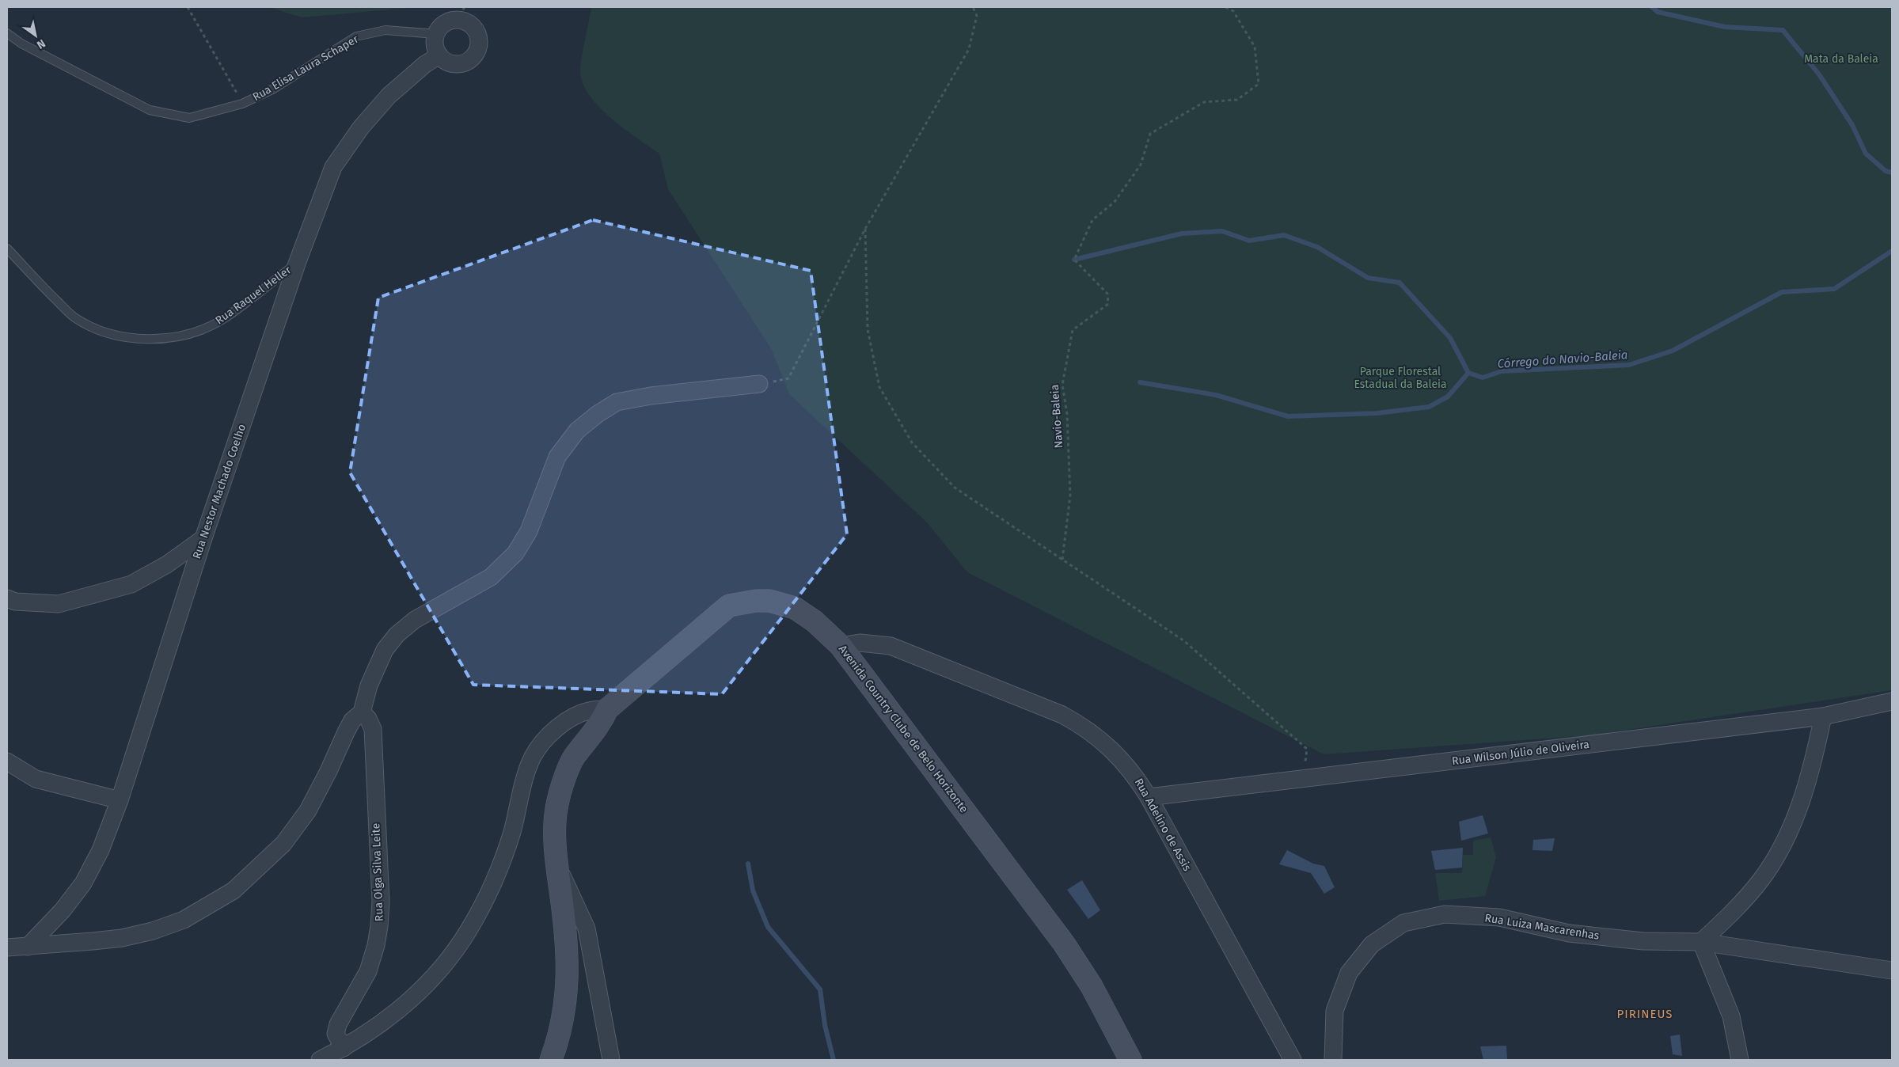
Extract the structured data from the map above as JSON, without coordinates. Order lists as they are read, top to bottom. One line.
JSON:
{"streets":{"street":["Rua Nestor Machado Coelho","Avenida Country Clube de Belo Horizonte","Rua Wilson Júlio de Oliveira","Rua Adelino de Assis","Rua Olga Silva Leite","Rua Luiza Mascarenhas"],"lane":["Rua Elisa Laura Schaper","Rua Raquel Heller"],"path":["Navio-Baleia"]},"crossings":[["Rua Elisa Laura Schaper","Rua Nestor Machado Coelho"],["Rua Raquel Heller","Rua Nestor Machado Coelho"],["Avenida Country Clube de Belo Horizonte","Rua Adelino de Assis"],["Rua Wilson Júlio de Oliveira","Rua Adelino de Assis"]],"districts":["PIRINEUS"],"water":["Córrego do Navio-Baleia"],"parks":["Mata da Baleia","Parque Florestal Estadual da Baleia"],"north":"bottom right"}
